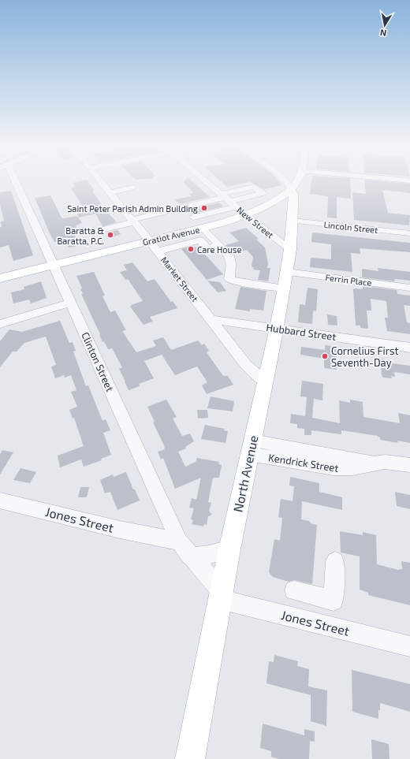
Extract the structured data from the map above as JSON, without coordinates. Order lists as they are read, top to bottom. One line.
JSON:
{"streets":{"main road":["Gratiot Avenue","North Avenue"],"street":["New Street","Lincoln Street","Market Street","Ferrin Place","Hubbard Street","Clinton Street","Kendrick Street","Jones Street"]},"crossings":[["New Street","Gratiot Avenue"],["New Street","North Avenue"],["Lincoln Street","North Avenue"],["Gratiot Avenue","Market Street"],["Gratiot Avenue","Clinton Street"],["Gratiot Avenue","North Avenue"],["Market Street","Hubbard Street"],["Market Street","North Avenue"],["Ferrin Place","North Avenue"],["Hubbard Street","North Avenue"],["Clinton Street","North Avenue"],["Clinton Street","Jones Street"],["Kendrick Street","North Avenue"],["North Avenue","Jones Street"]],"places":["Saint Peter Parish Admin Building","Baratta & Baratta, P.C.","Care House","Cornelius First Seventh-Day"],"north":"bottom"}
